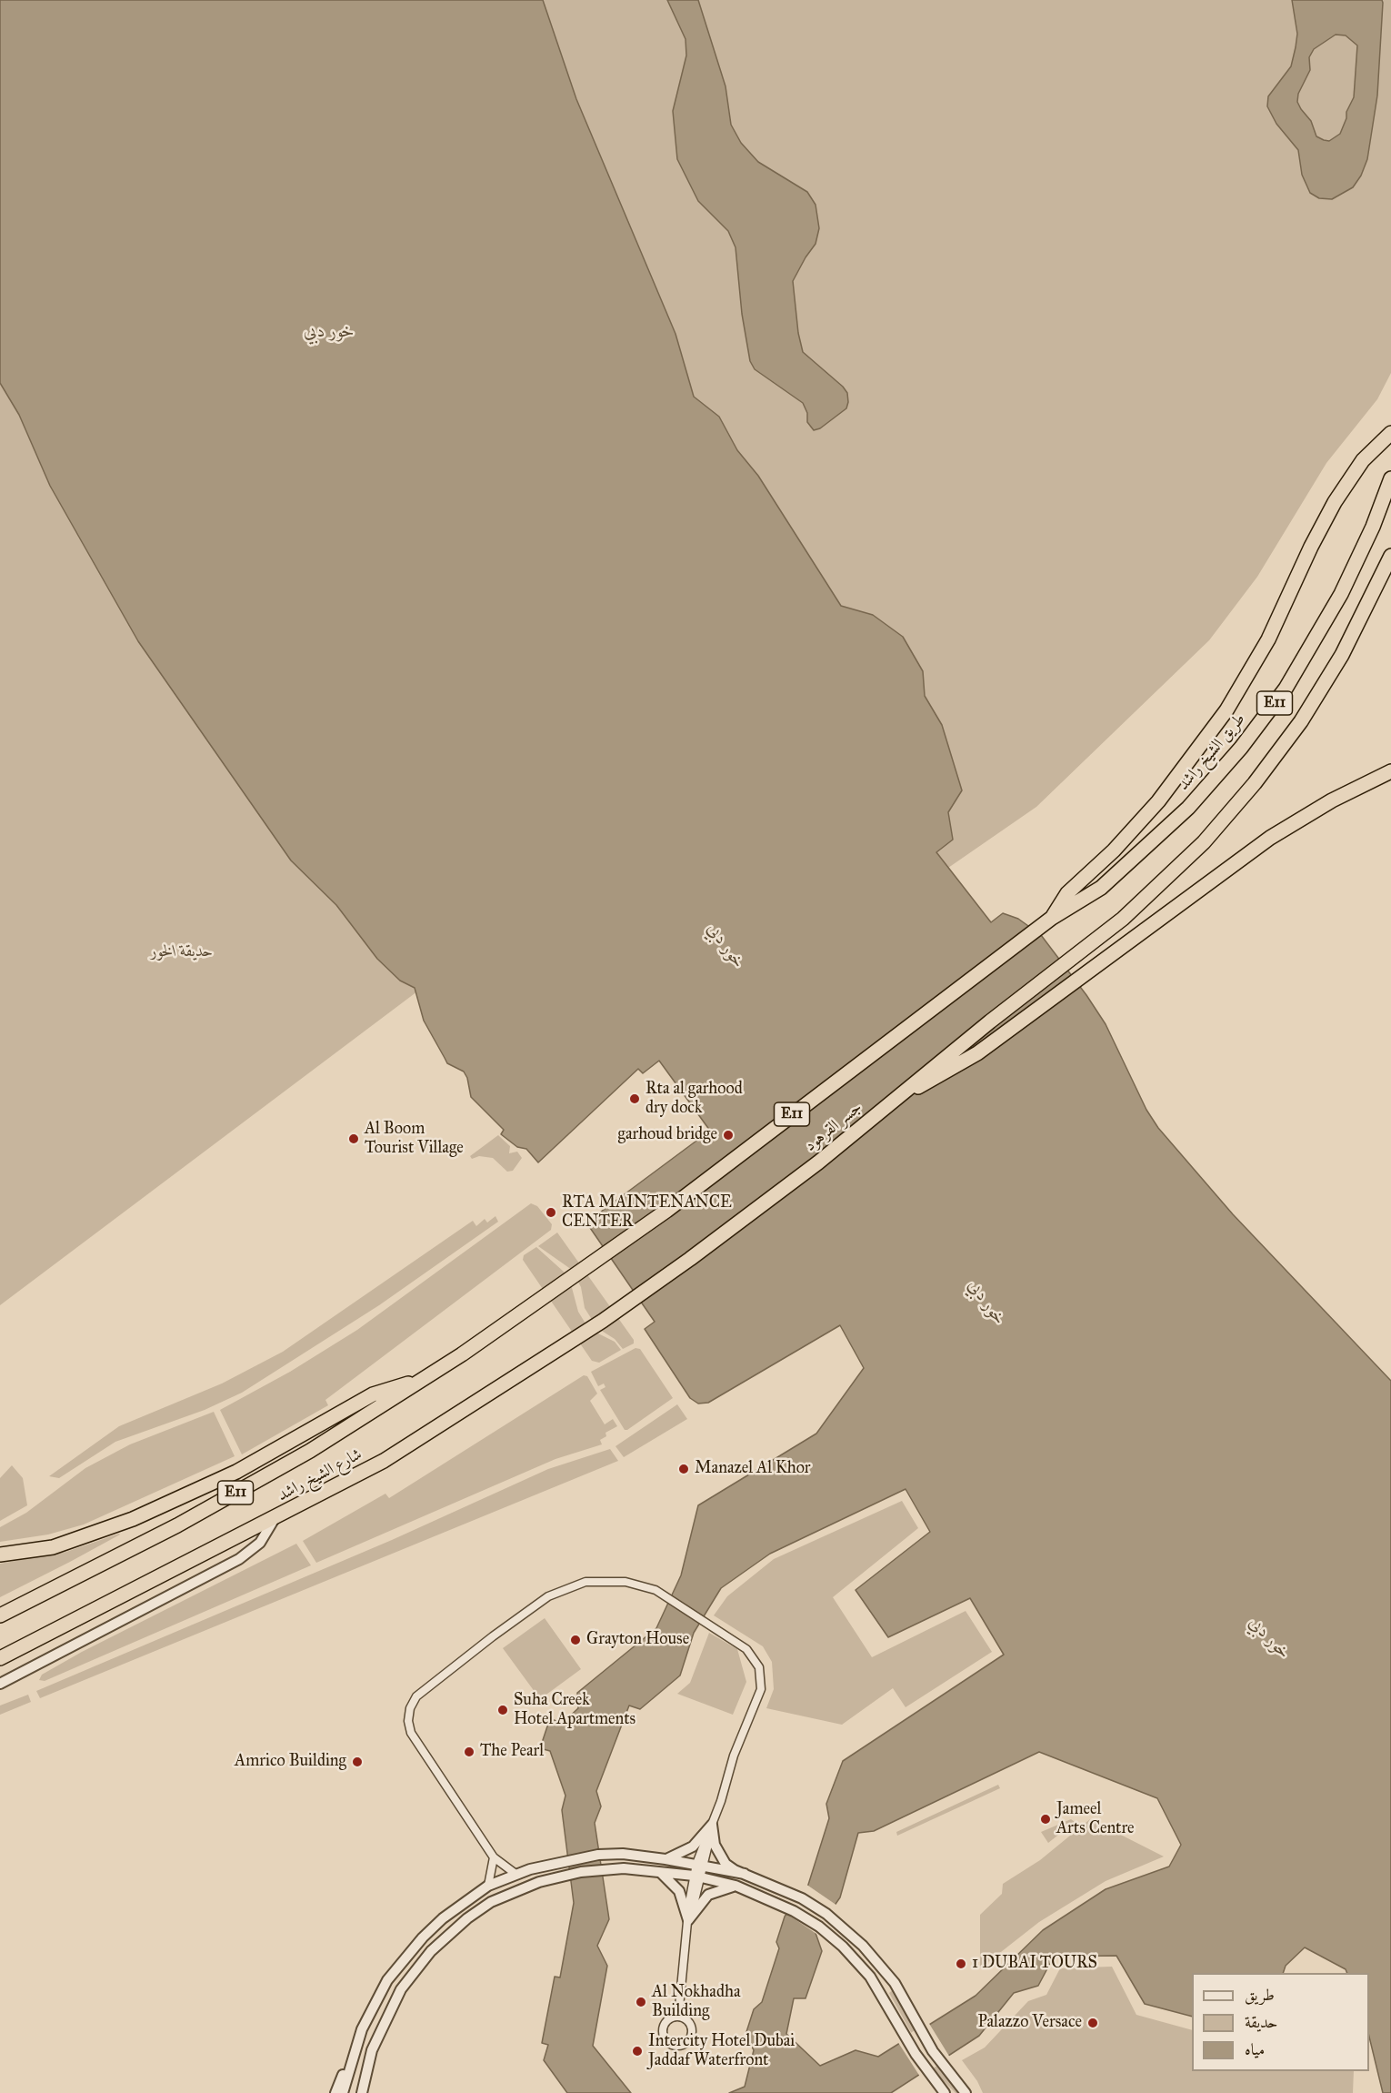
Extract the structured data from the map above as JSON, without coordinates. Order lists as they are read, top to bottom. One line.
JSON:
{"streets":{"highway":["E11","طريق الشيخ راشد","جسر القرهود","شارع الشيخ راشد"]},"crossings":[["طريق الشيخ راشد","جسر القرهود"],["جسر القرهود","شارع الشيخ راشد"]],"water":["خور دبي"],"parks":["حديقة الخور"],"places":["Rta al garhood dry dock","garhoud bridge","Al Boom Tourist Village","RTA MAINTENANCE CENTER","Manazel Al Khor","Grayton House","Suha Creek Hotel Apartments","The Pearl","Amrico Building","Jameel Arts Centre","1 DUBAI TOURS","Al Nokhadha Building","Palazzo Versace","Intercity Hotel Dubai Jaddaf Waterfront"],"legend":["طريق","حديقة","مياه"]}
